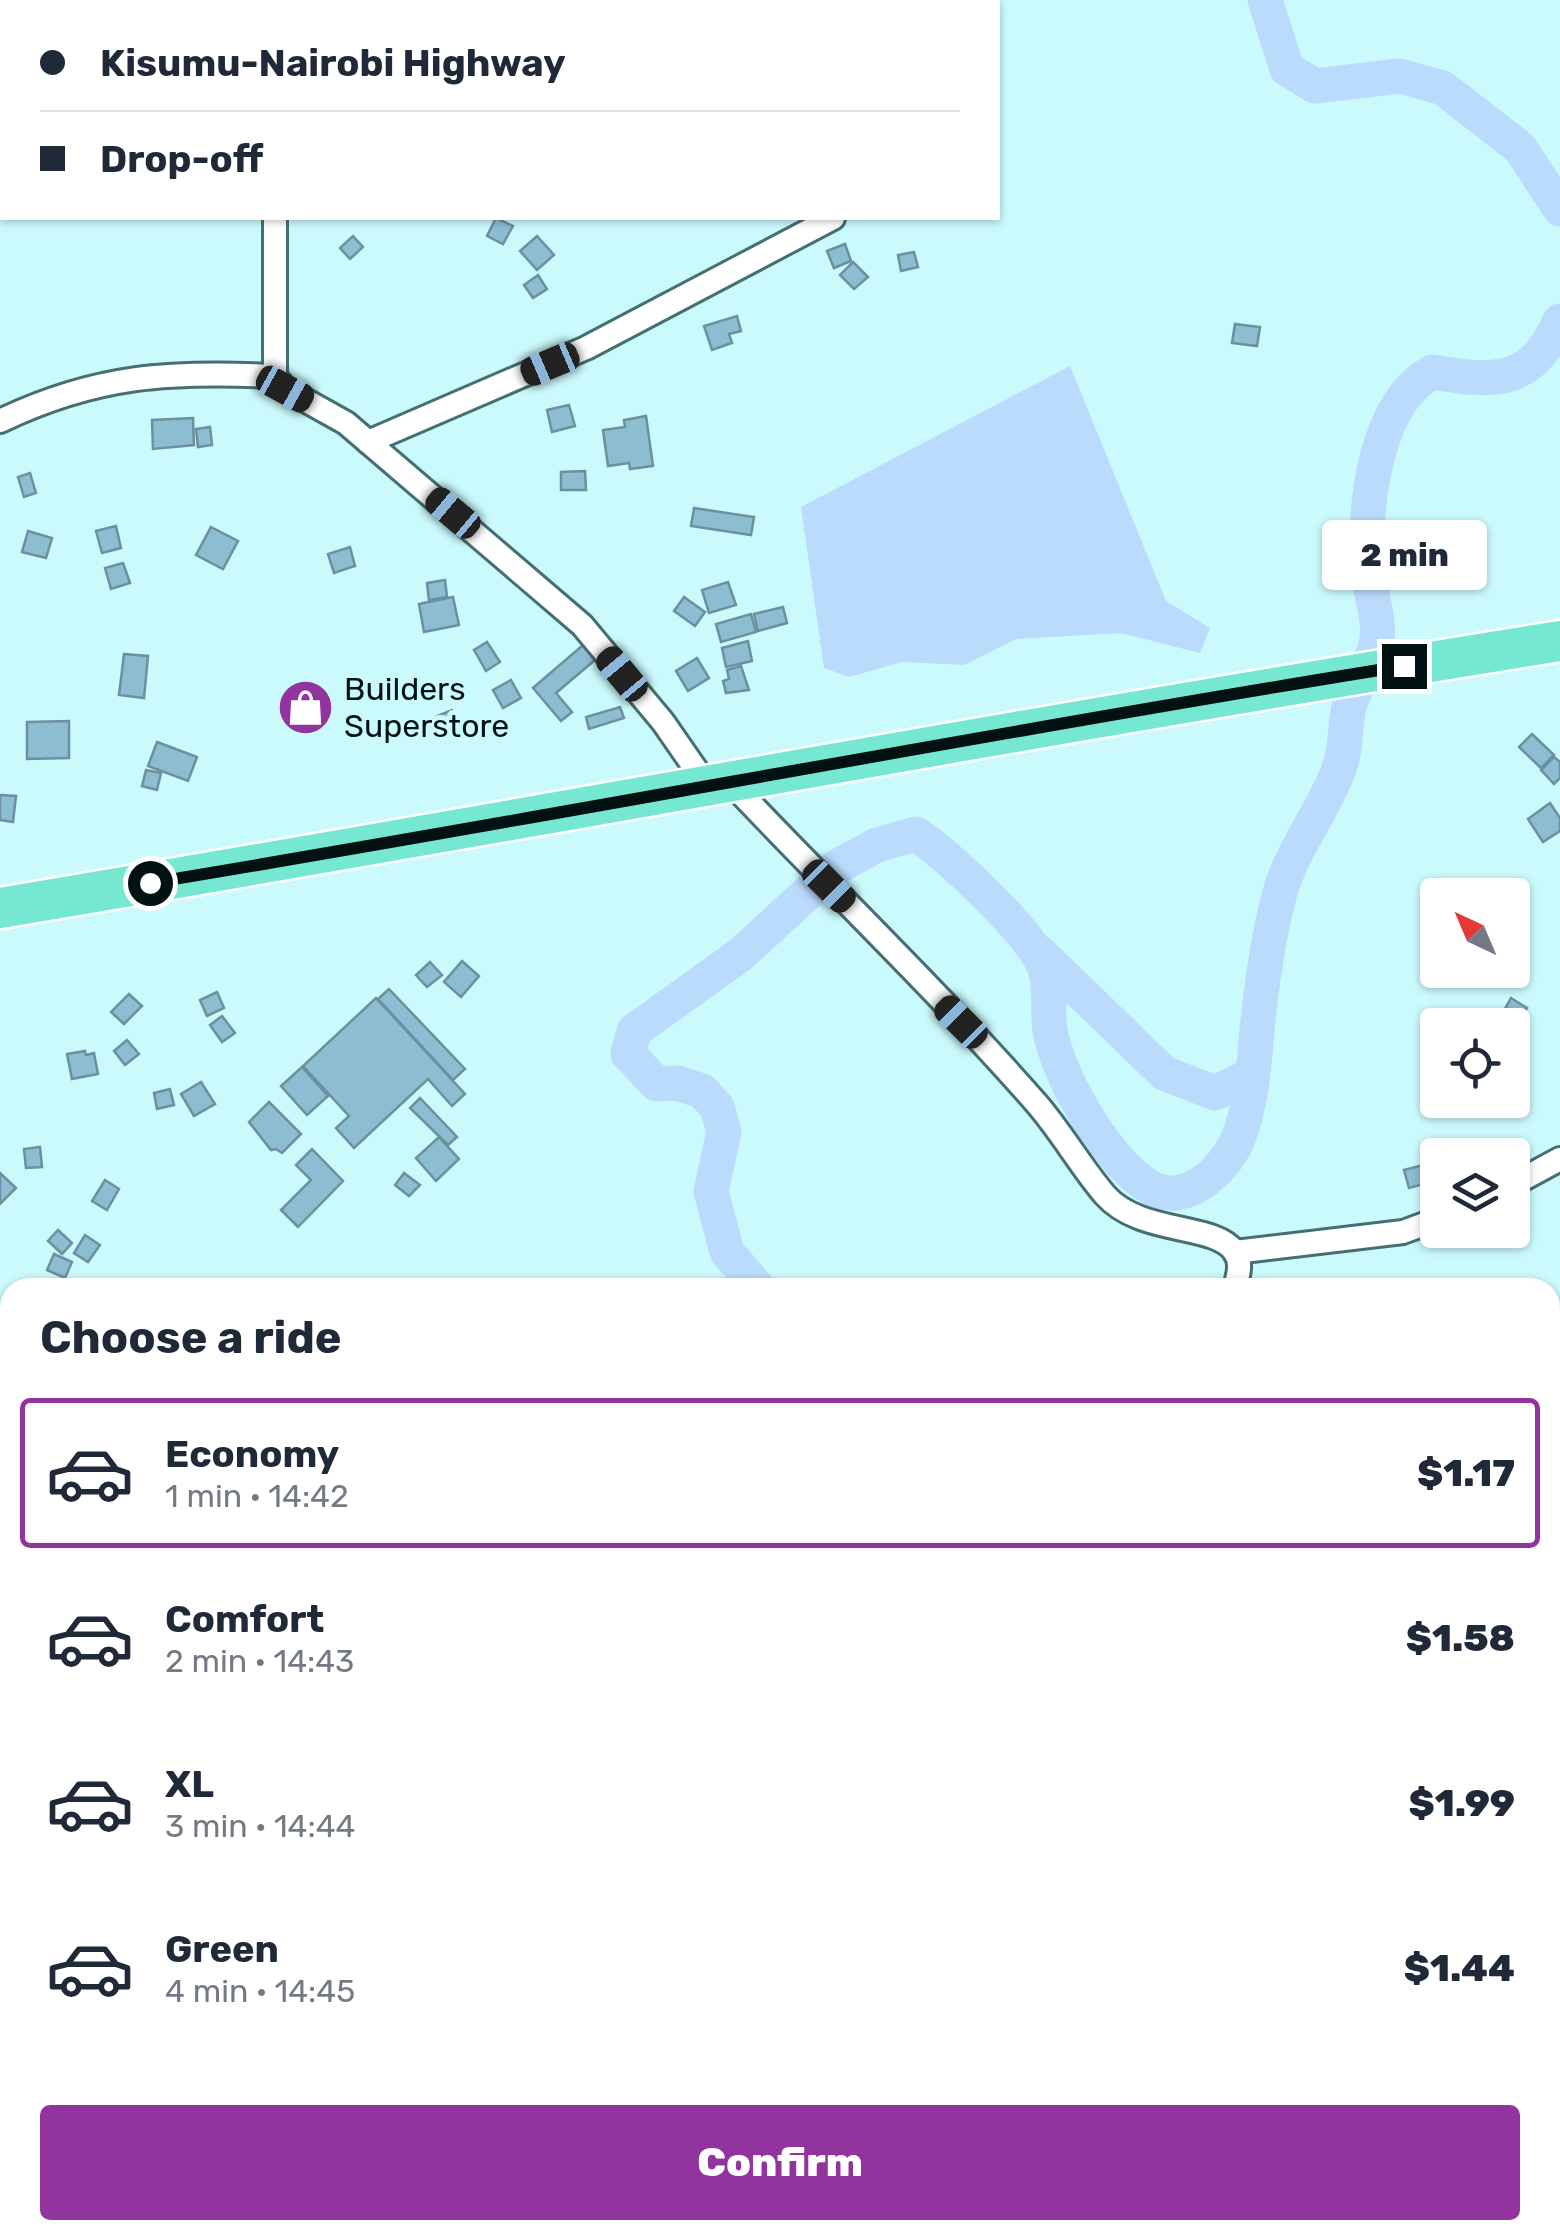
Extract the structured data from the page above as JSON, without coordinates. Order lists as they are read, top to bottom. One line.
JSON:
{"places":{"shop":["Builders Superstore"]},"north":"top left","page":{"banner":["Kisumu-Nairobi Highway","Drop-off"],"bubble":"2 min","heading":"Choose a ride","list":[{"name":"Economy","note":"1 min · 14:42","value":"$1.17"},{"name":"Comfort","note":"2 min · 14:43","value":"$1.58"},{"name":"XL","note":"3 min · 14:44","value":"$1.99"},{"name":"Green","note":"4 min · 14:45","value":"$1.44"}],"buttons":"Confirm"}}
